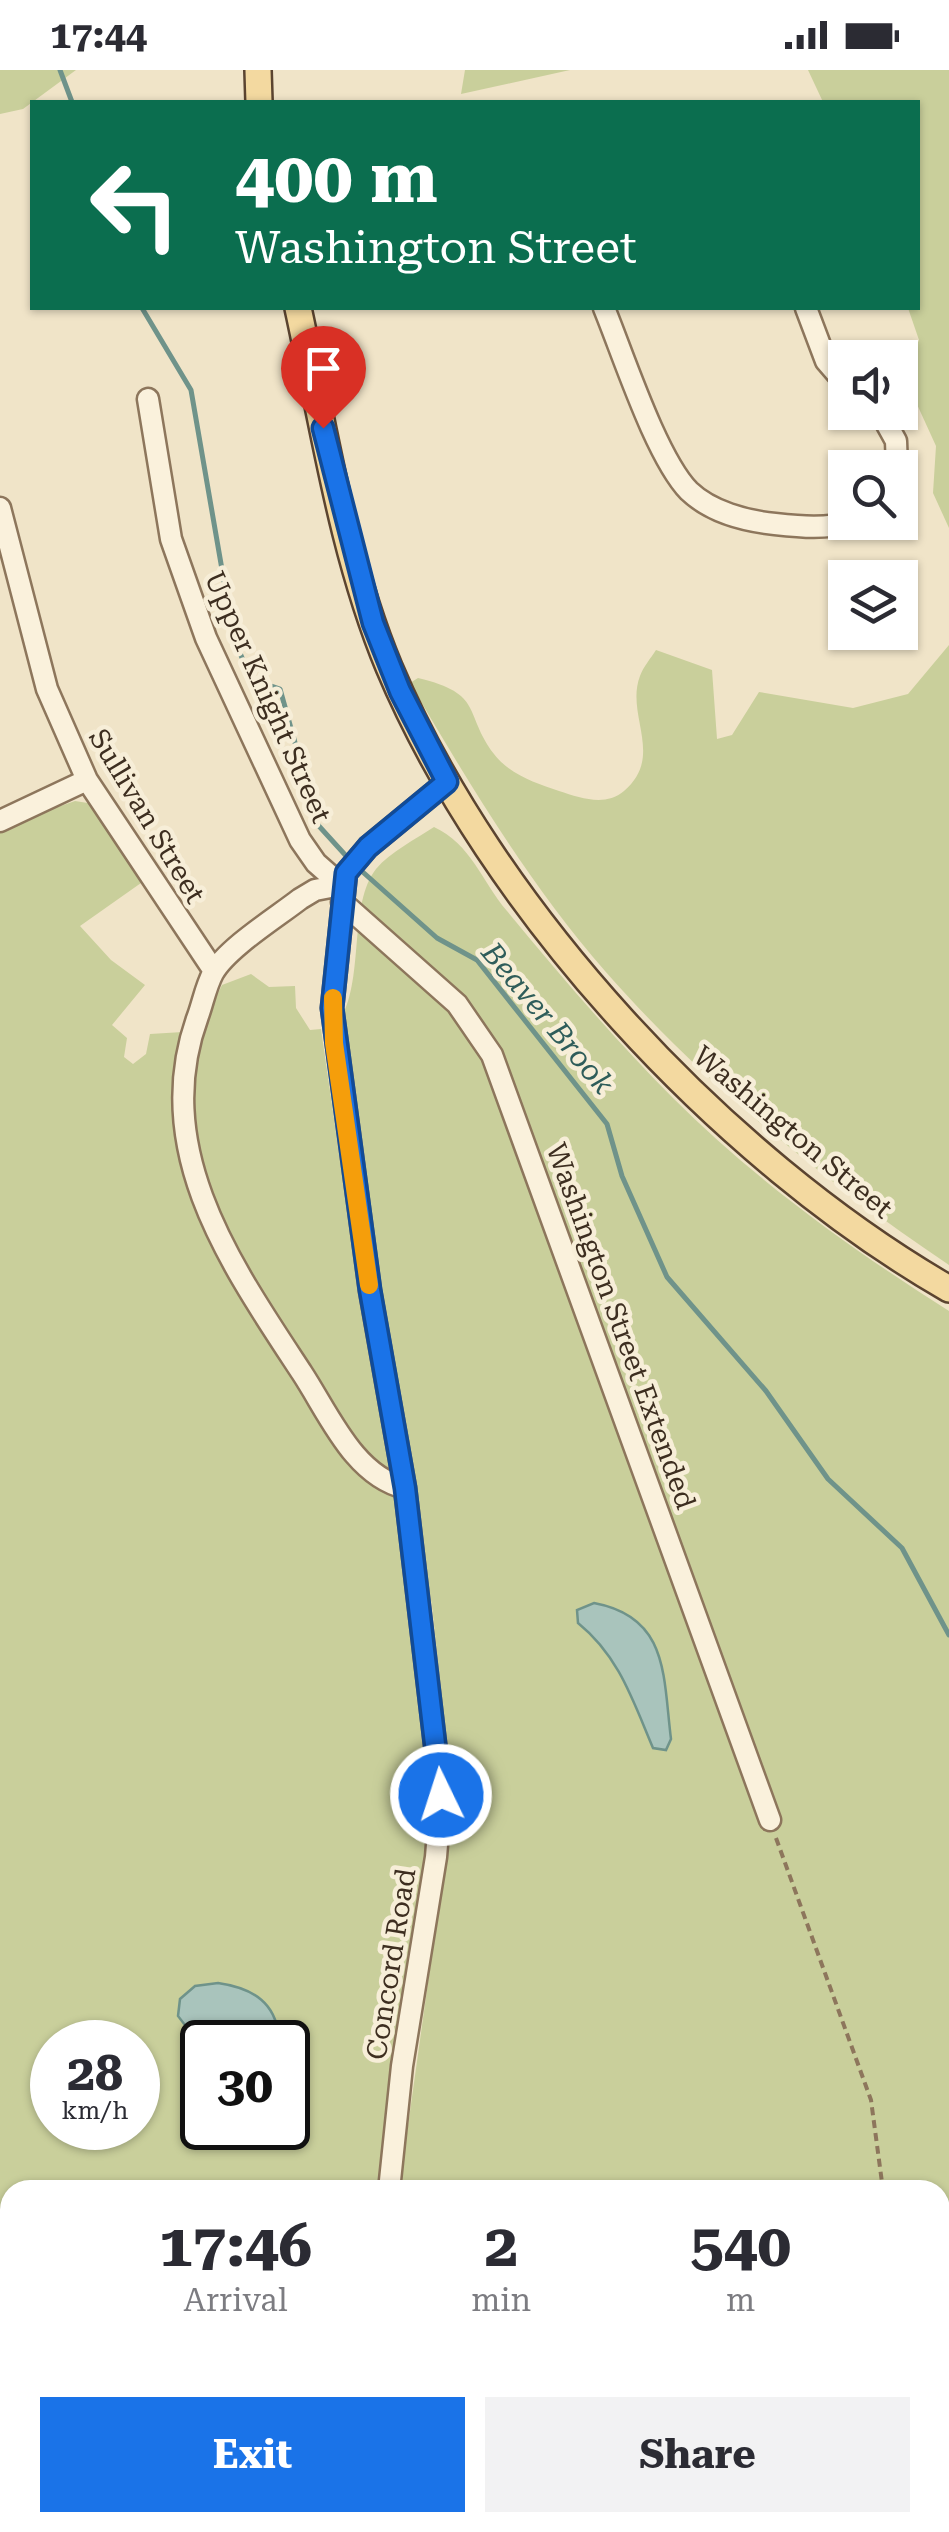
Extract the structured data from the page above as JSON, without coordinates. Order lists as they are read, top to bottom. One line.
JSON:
{"streets":{"main road":["Washington Street"],"street":["Upper Knight Street","Sullivan Street","Washington Street Extended","Concord Road"]},"crossings":[["Upper Knight Street","Washington Street Extended"],["Upper Knight Street","Concord Road"],["Washington Street Extended","Concord Road"]],"water":["Beaver Brook"],"page":{"status":"17:44","turn":["400 m","Washington Street"],"speed":"28 km/h","limit":"30","eta":["17:46","Arrival","2","min","540","m"],"buttons":["Exit","Share"]}}
